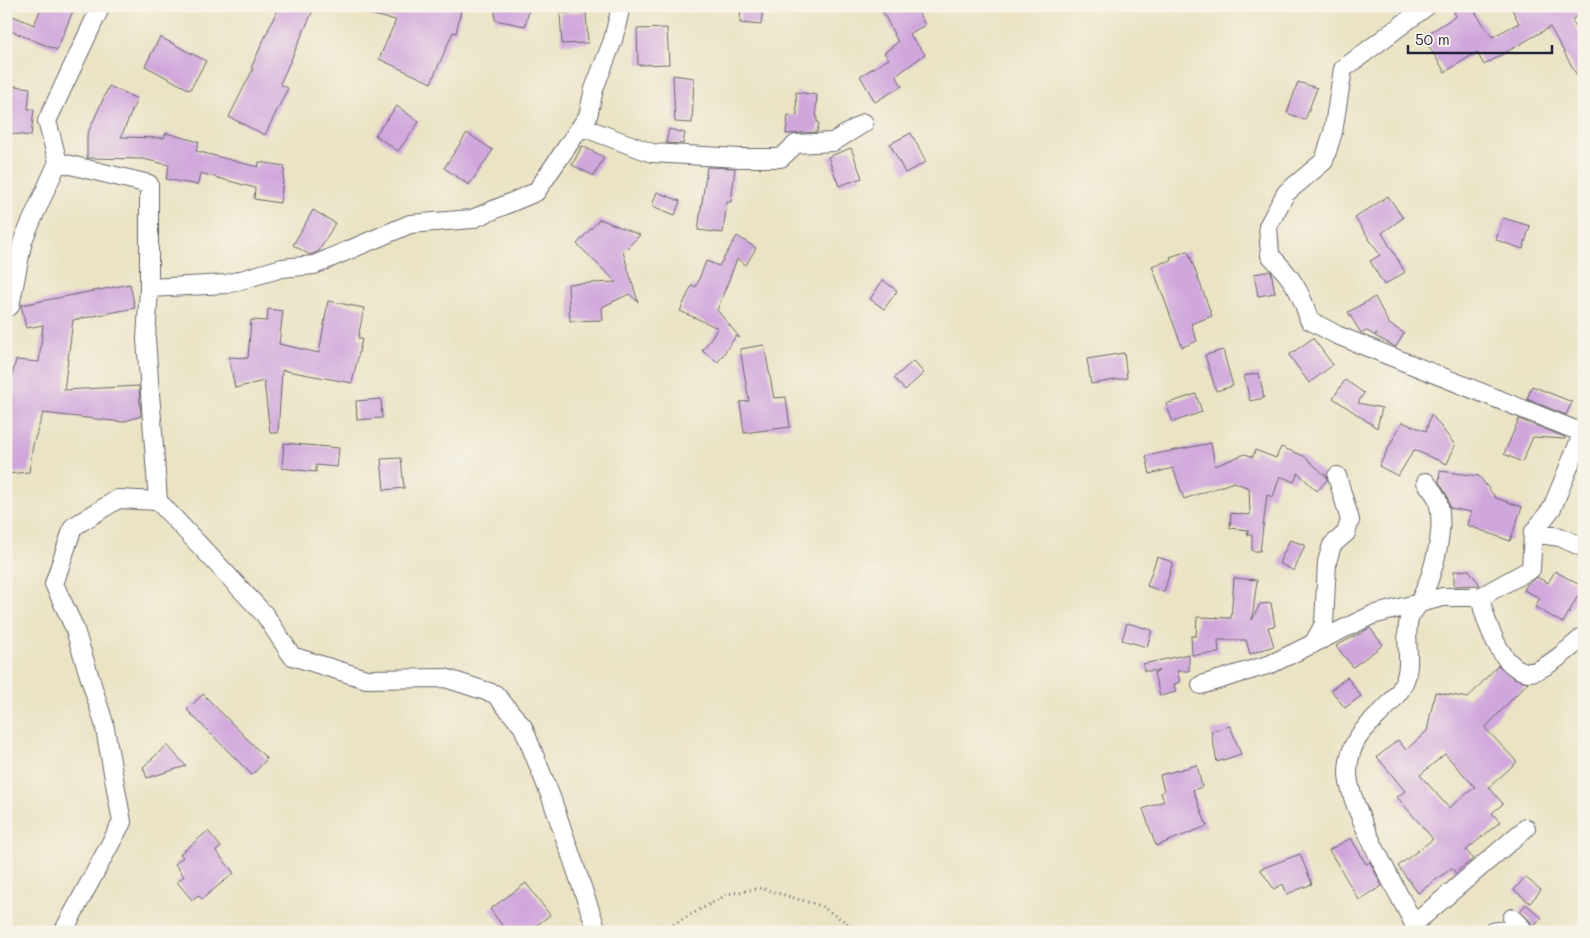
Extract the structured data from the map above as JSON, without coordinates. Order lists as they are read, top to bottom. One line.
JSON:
{"scale_bar":"50 m"}
